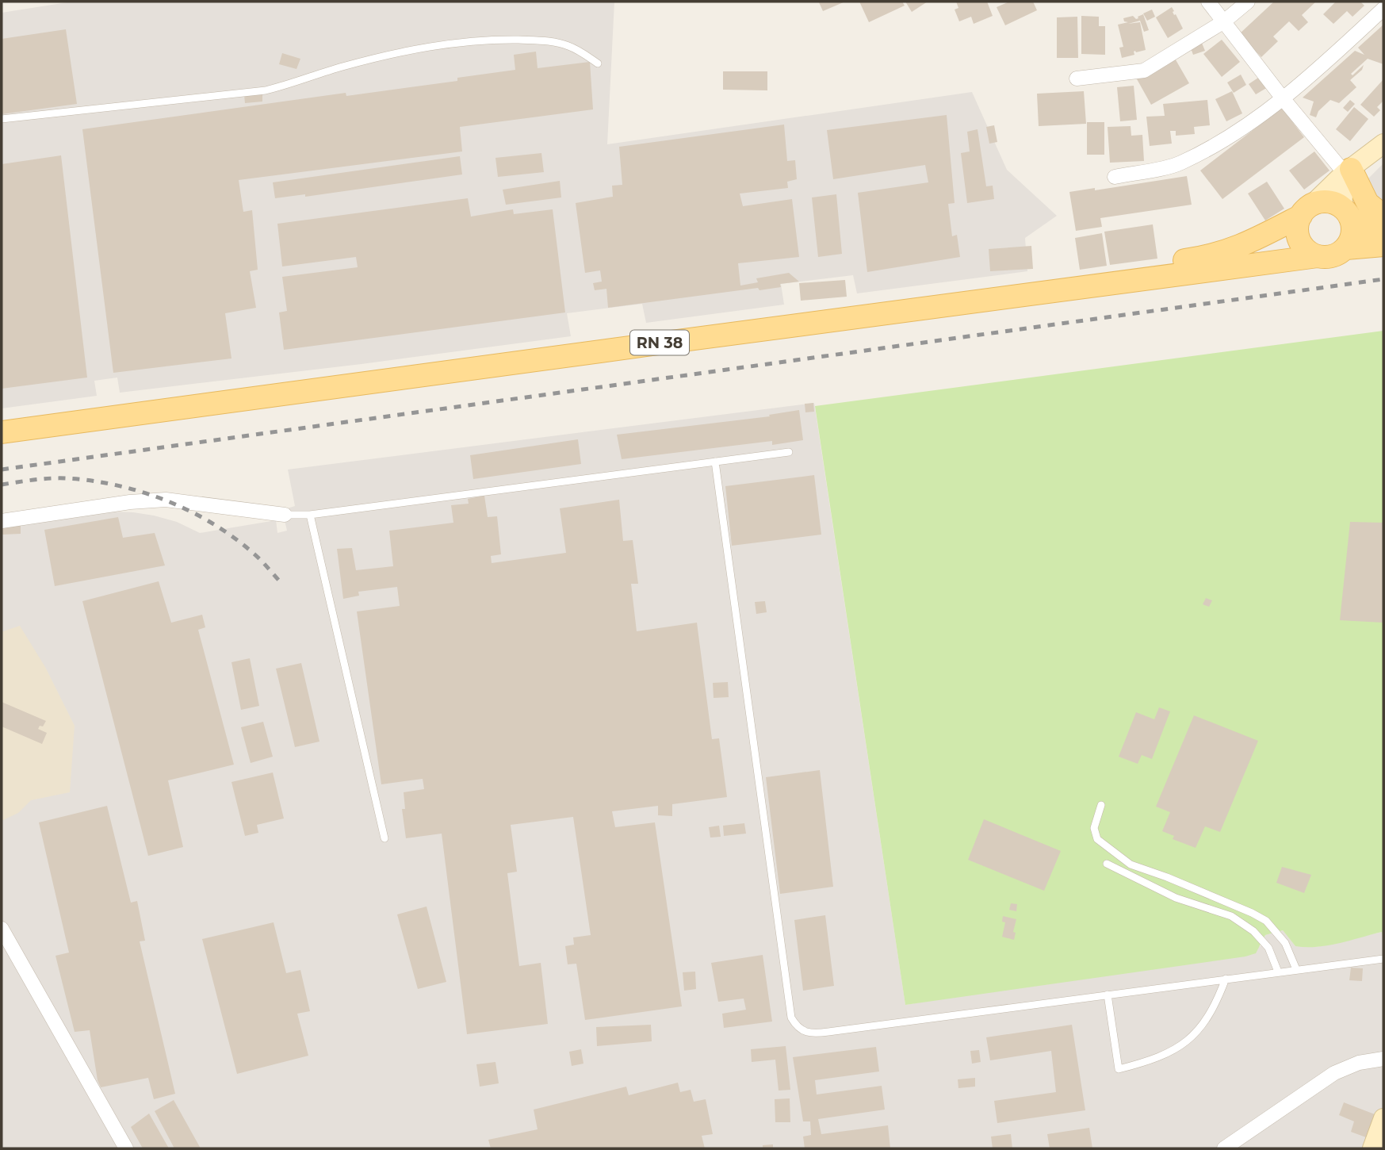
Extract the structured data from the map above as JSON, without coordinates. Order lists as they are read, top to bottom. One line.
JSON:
{"streets":{"main road":["RN 38"]}}
